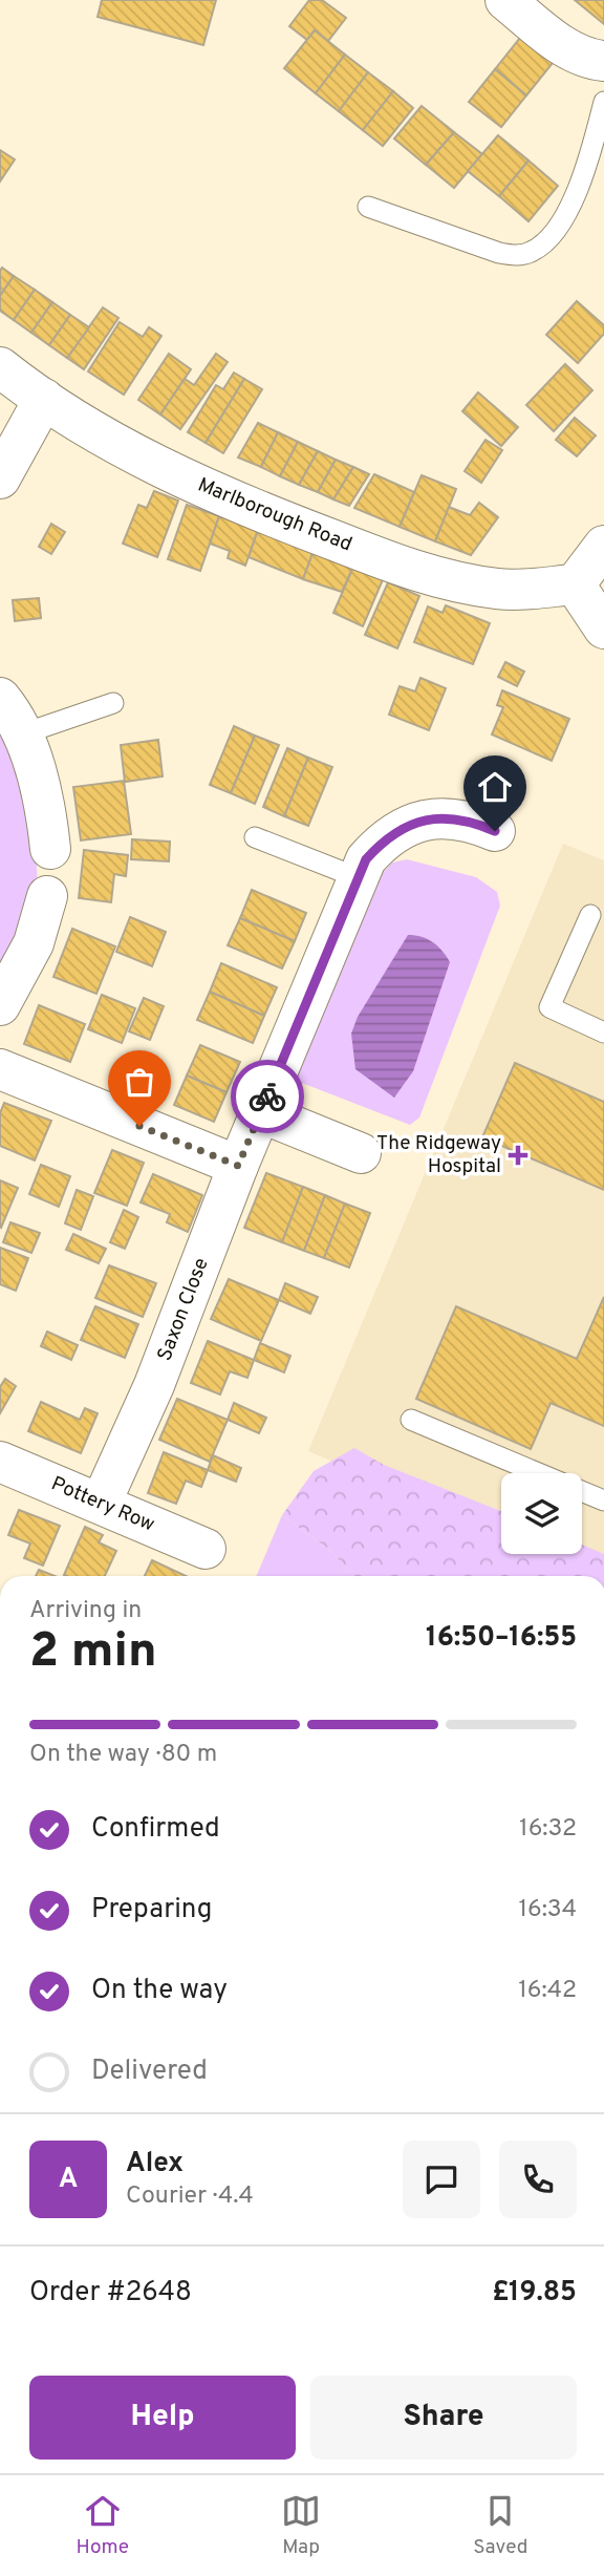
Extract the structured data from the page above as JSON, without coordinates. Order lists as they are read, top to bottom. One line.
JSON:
{"streets":{"street":["Marlborough Road","Saxon Close","Pottery Row"]},"crossings":[["Saxon Close","Pottery Row"]],"places":{"health":["The Ridgeway Hospital"]},"page":{"heading":["2 min","Arriving in","16:50–16:55"],"panel":["Alex","Courier · 4.4","Order #2648","£19.85"],"bar":"On the way · 80 m","list":[["Confirmed","16:32"],["Preparing","16:34"],["On the way","16:42"],"Delivered"],"round":"A","buttons":["Help","Share"],"tabs":["Home","Map","Saved"]}}
